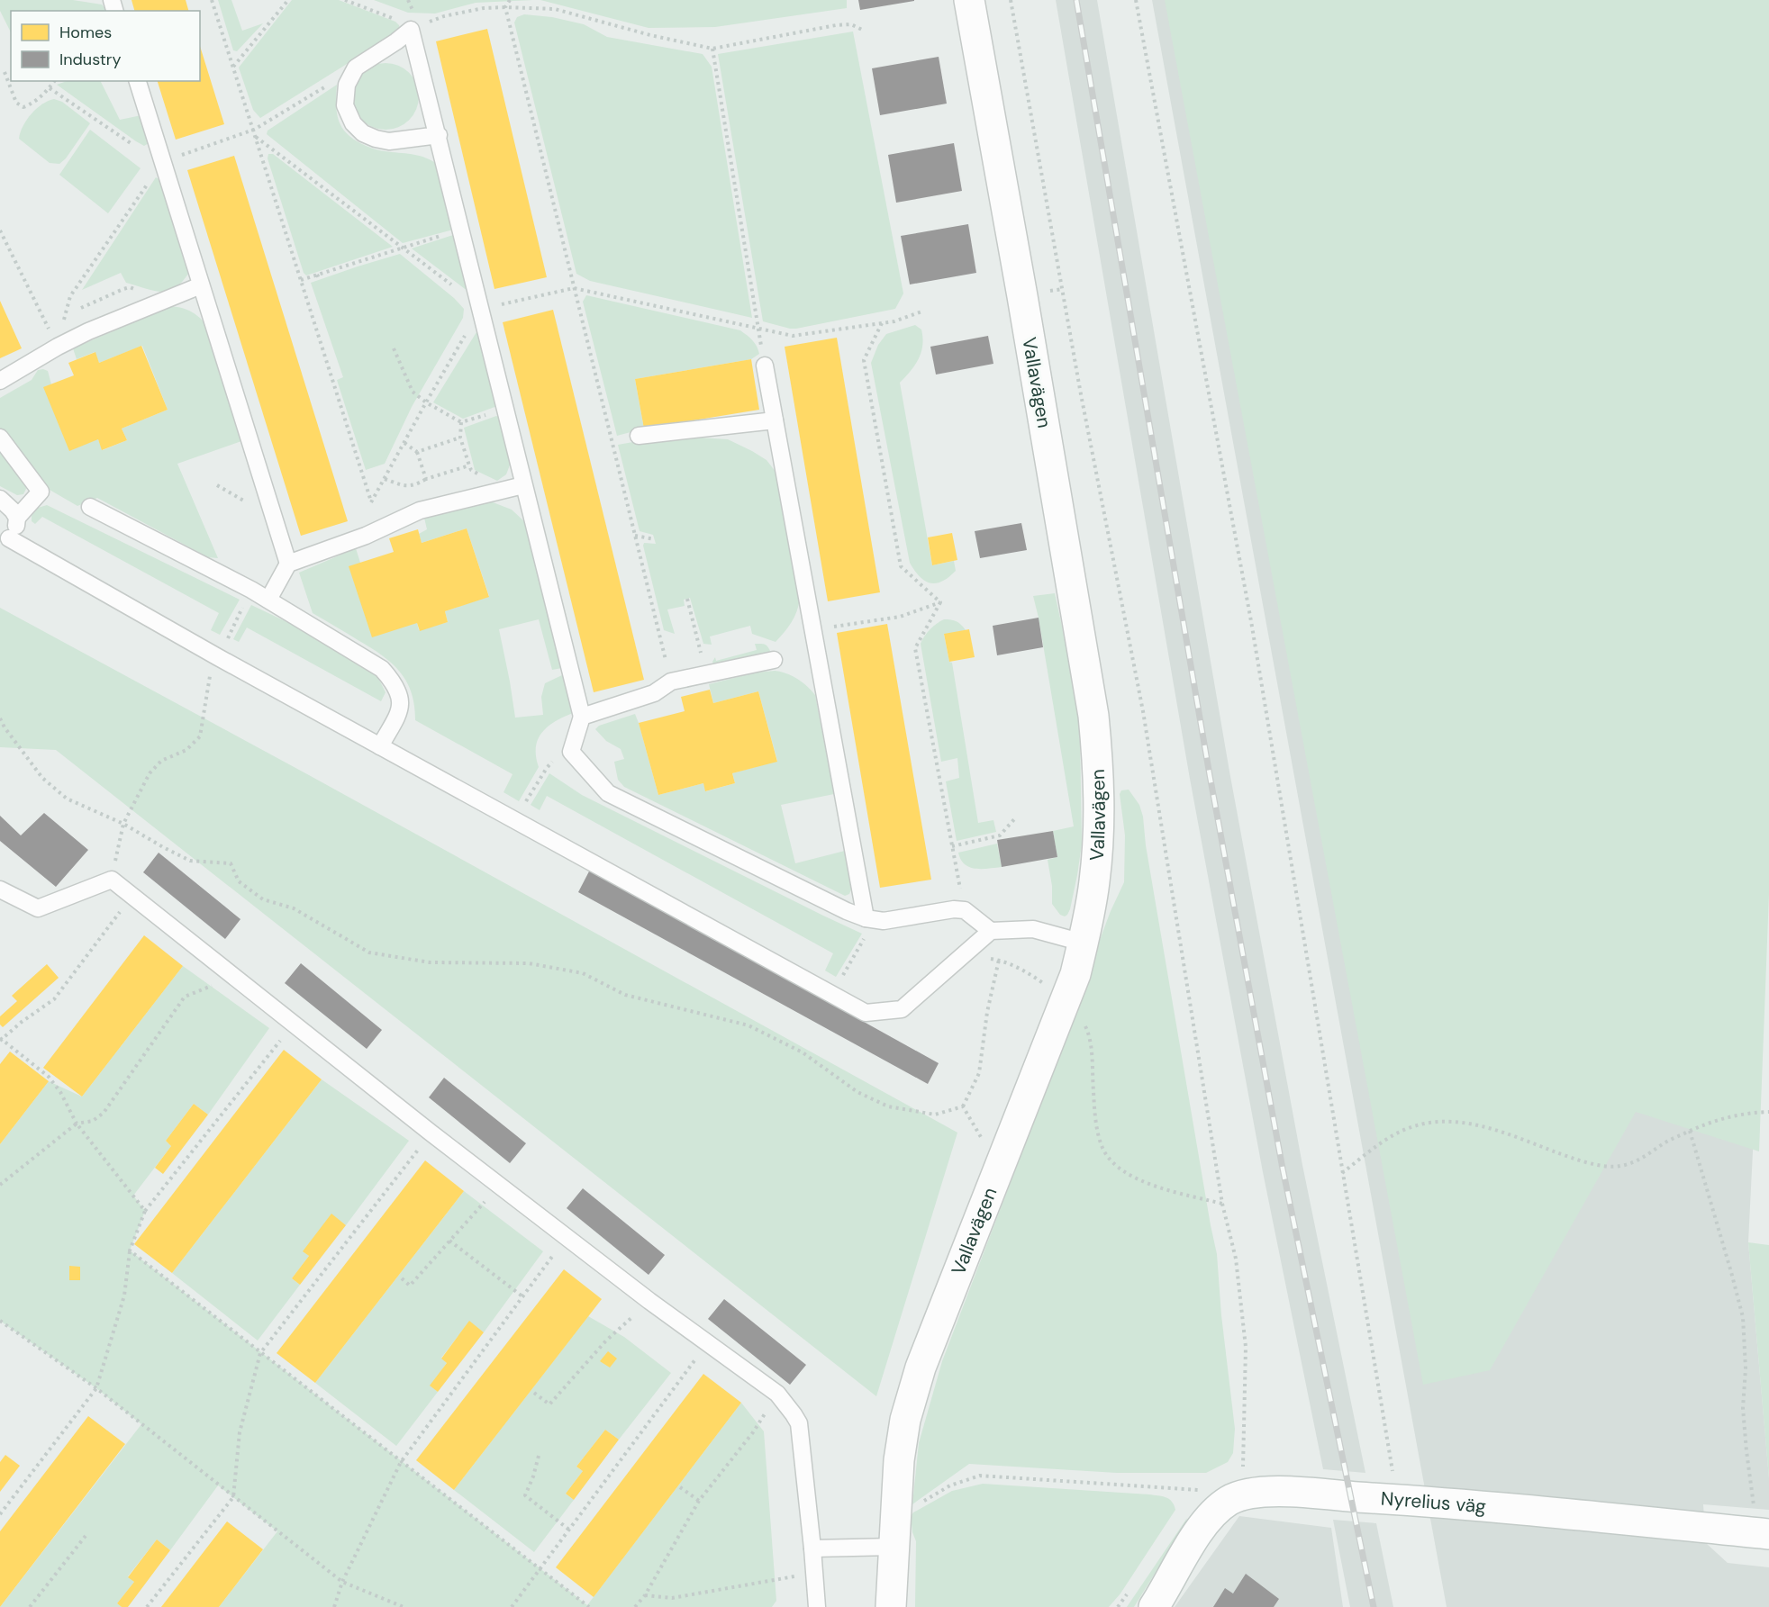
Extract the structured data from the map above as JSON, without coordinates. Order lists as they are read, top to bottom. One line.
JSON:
{"streets":{"street":["Vallavägen","Nyrelius väg"]},"legend":["Homes","Industry"]}
